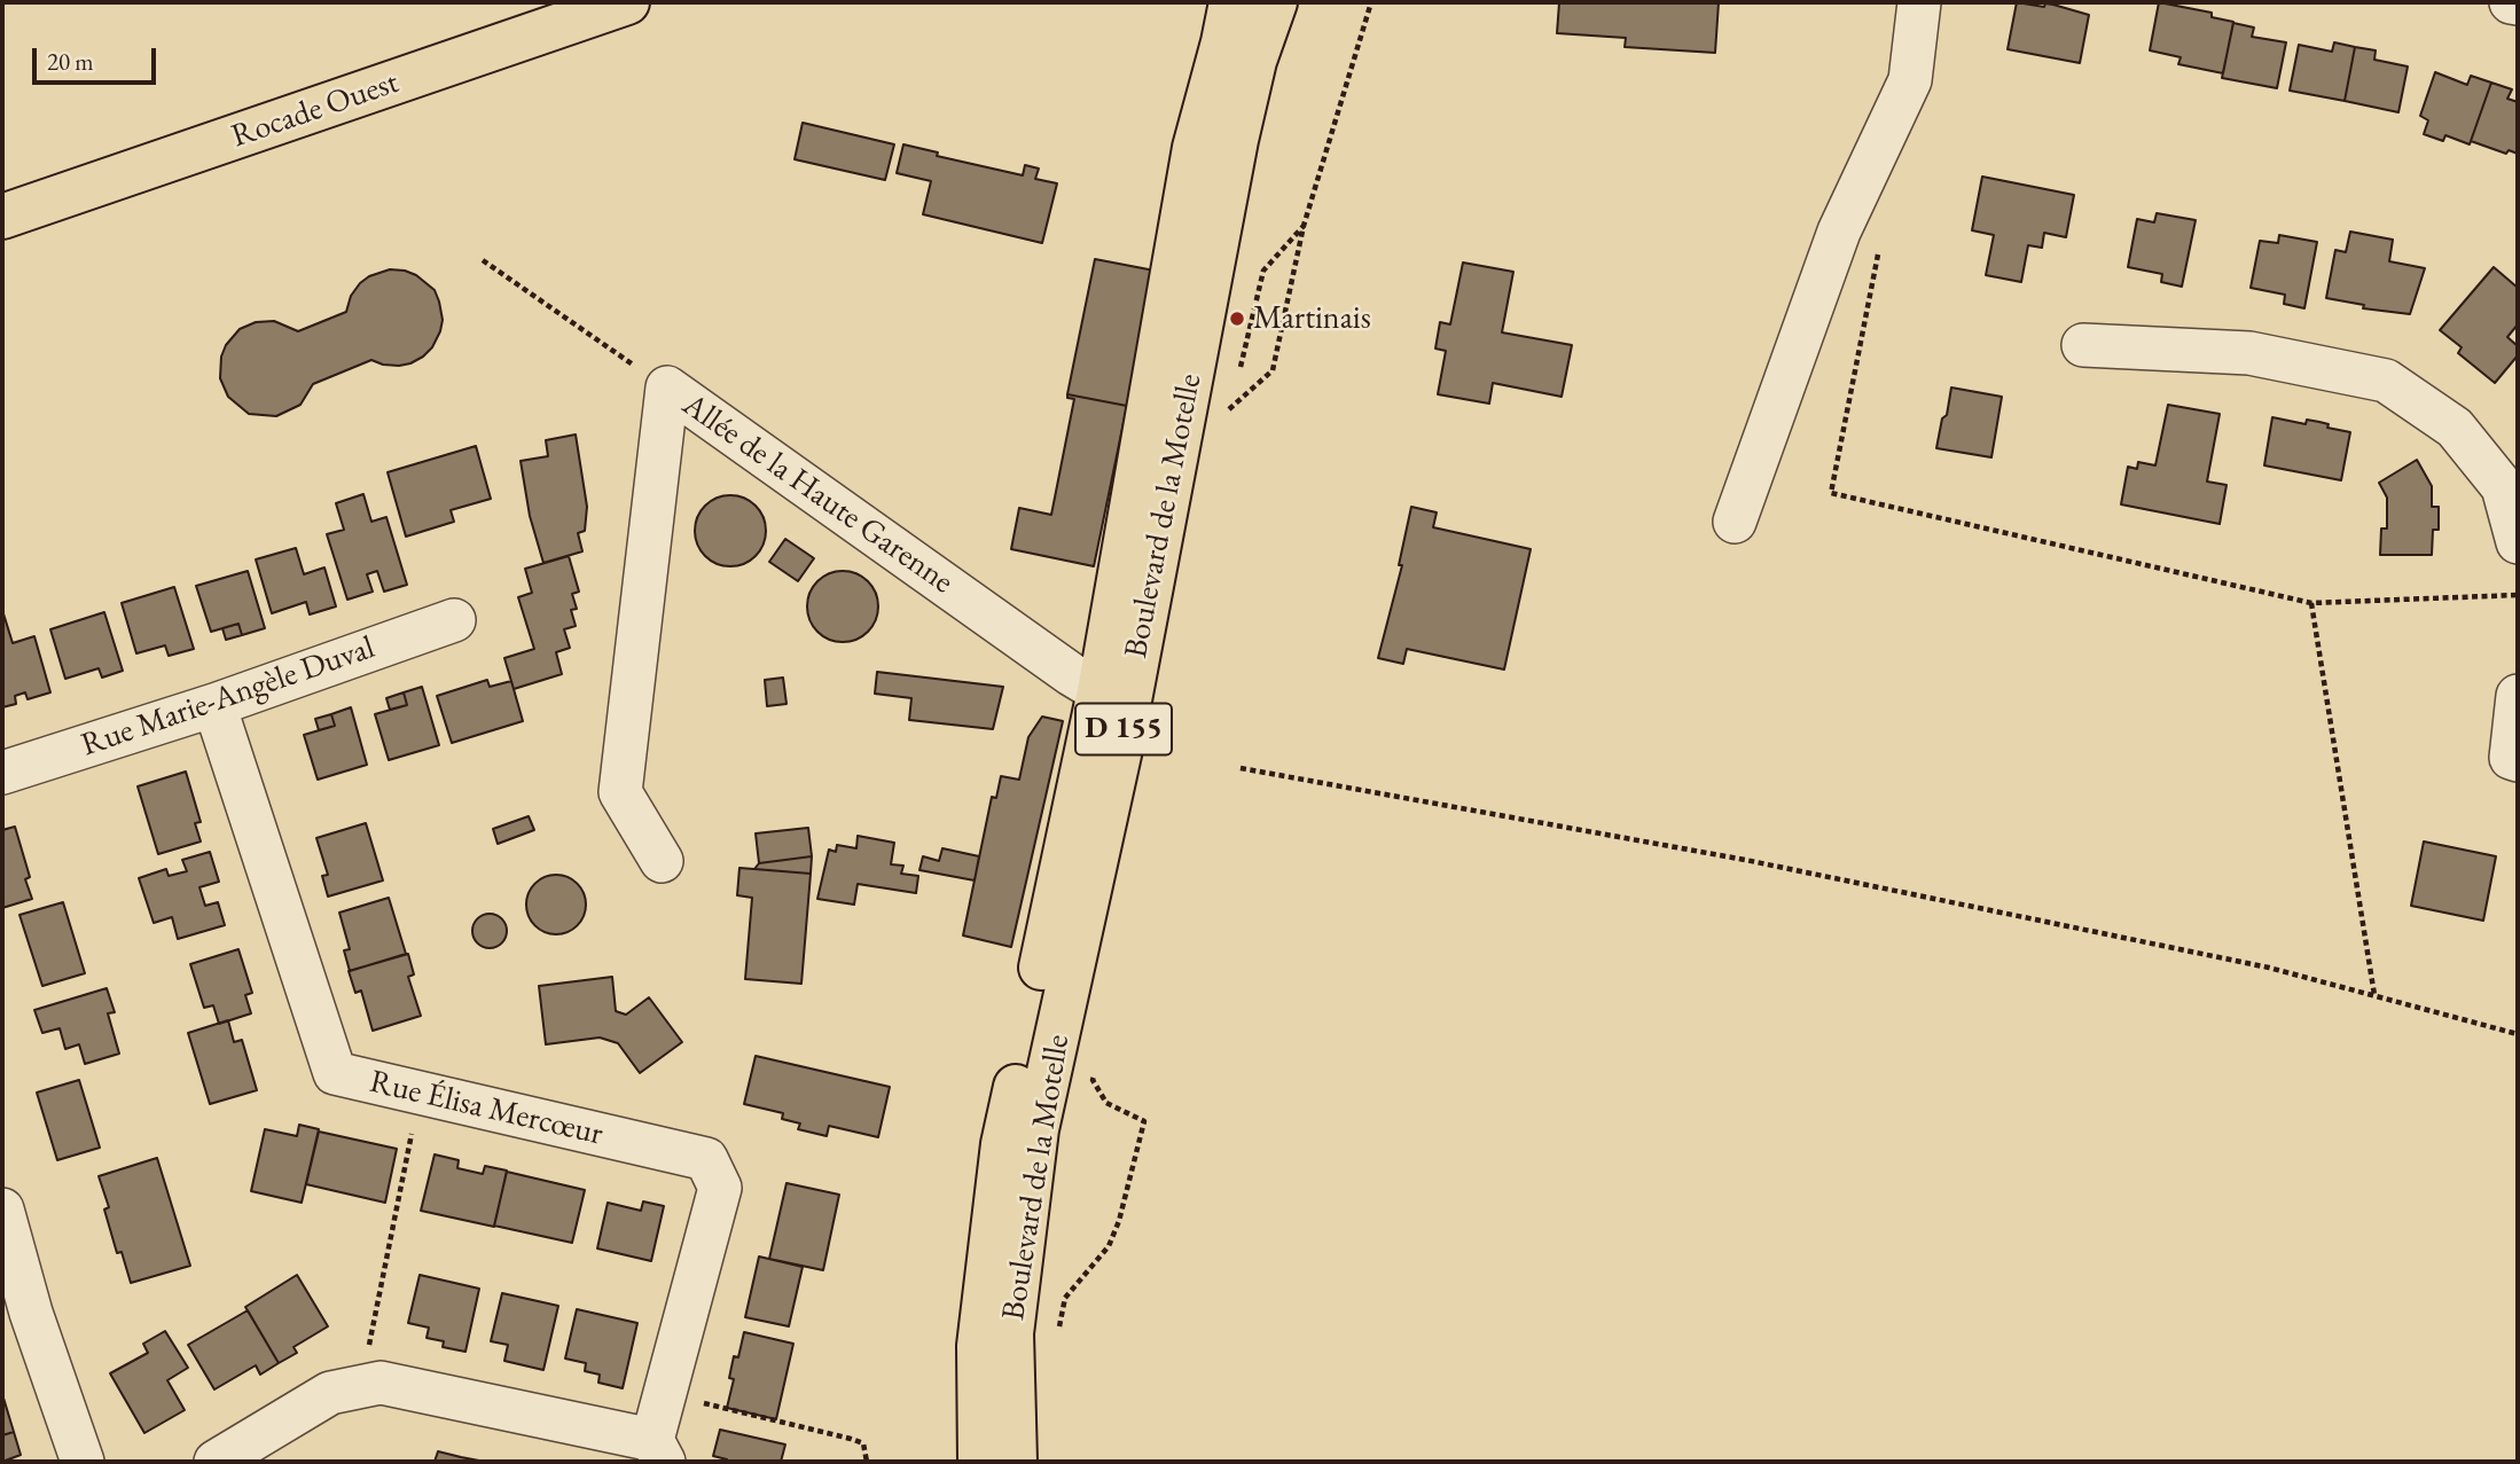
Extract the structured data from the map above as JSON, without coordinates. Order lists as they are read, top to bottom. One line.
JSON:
{"streets":{"main road":["Rocade Ouest","Boulevard de la Motelle","D 155"],"street":["Allée de la Haute Garenne","Rue Marie-Angèle Duval","Rue Élisa Mercœur"]},"crossings":[["Allée de la Haute Garenne","Boulevard de la Motelle"],["Rue Marie-Angèle Duval","Rue Élisa Mercœur"]],"places":["Martinais"],"scale_bar":"20 m"}
